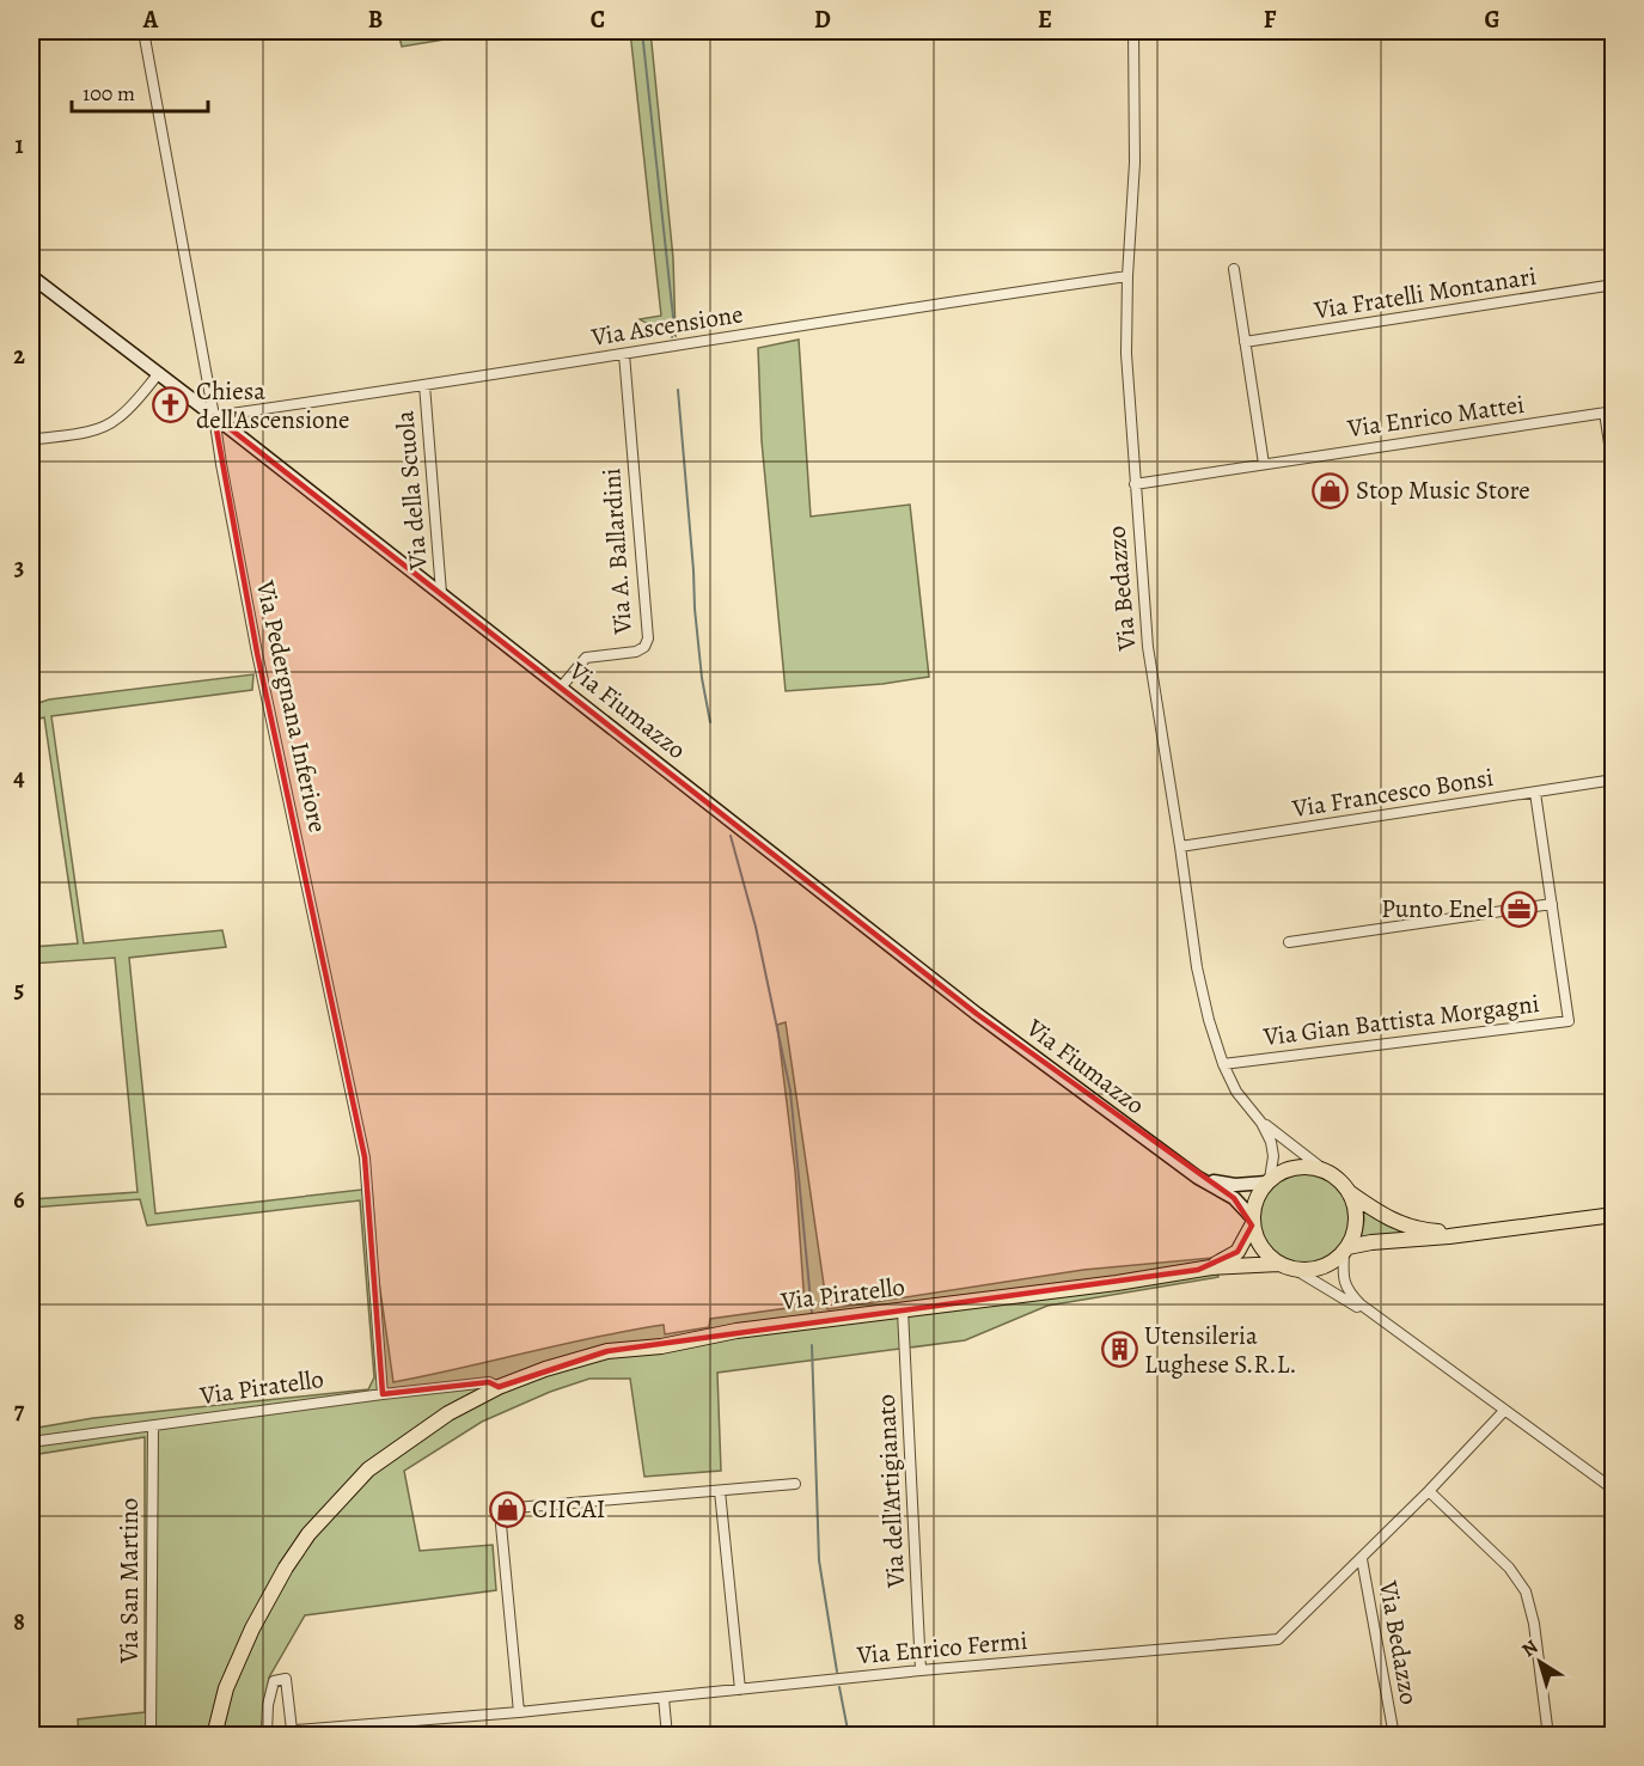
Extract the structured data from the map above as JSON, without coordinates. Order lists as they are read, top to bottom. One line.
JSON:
{"streets":{"main road":["Via Piratello"],"street":["Via Fratelli Montanari","Via Ascensione","Via Enrico Mattei","Via della Scuola","Via A. Ballardini","Via Bedazzo","Via Pedergnana Inferiore","Via Fiumazzo","Via Francesco Bonsi","Via Gian Battista Morgagni","Via dell'Artigianato","Via San Martino","Via Enrico Fermi"]},"crossings":[["Via Ascensione","Via della Scuola"],["Via Ascensione","Via A. Ballardini"],["Via Ascensione","Via Bedazzo"],["Via Ascensione","Via Pedergnana Inferiore"],["Via Ascensione","Via Fiumazzo"],["Via Enrico Mattei","Via Bedazzo"],["Via della Scuola","Via Fiumazzo"],["Via A. Ballardini","Via Fiumazzo"],["Via Bedazzo","Via Fiumazzo"],["Via Bedazzo","Via Francesco Bonsi"],["Via Bedazzo","Via Gian Battista Morgagni"],["Via Bedazzo","Via Piratello"],["Via Bedazzo","Via Enrico Fermi"],["Via Pedergnana Inferiore","Via Fiumazzo"],["Via Pedergnana Inferiore","Via Piratello"],["Via Fiumazzo","Via Piratello"],["Via Francesco Bonsi","Via Gian Battista Morgagni"],["Via Piratello","Via dell'Artigianato"],["Via Piratello","Via San Martino"],["Via dell'Artigianato","Via Enrico Fermi"]],"places":{"church":["Chiesa dell'Ascensione"],"shop":["Stop Music Store","CIICAI"],"office":["Punto Enel"],"building":["Utensileria Lughese S.R.L."]},"scale_bar":"100 m","north":"top left","grid":{"columns":["A","B","C","D","E","F","G"],"rows":["1","2","3","4","5","6","7","8"]}}
